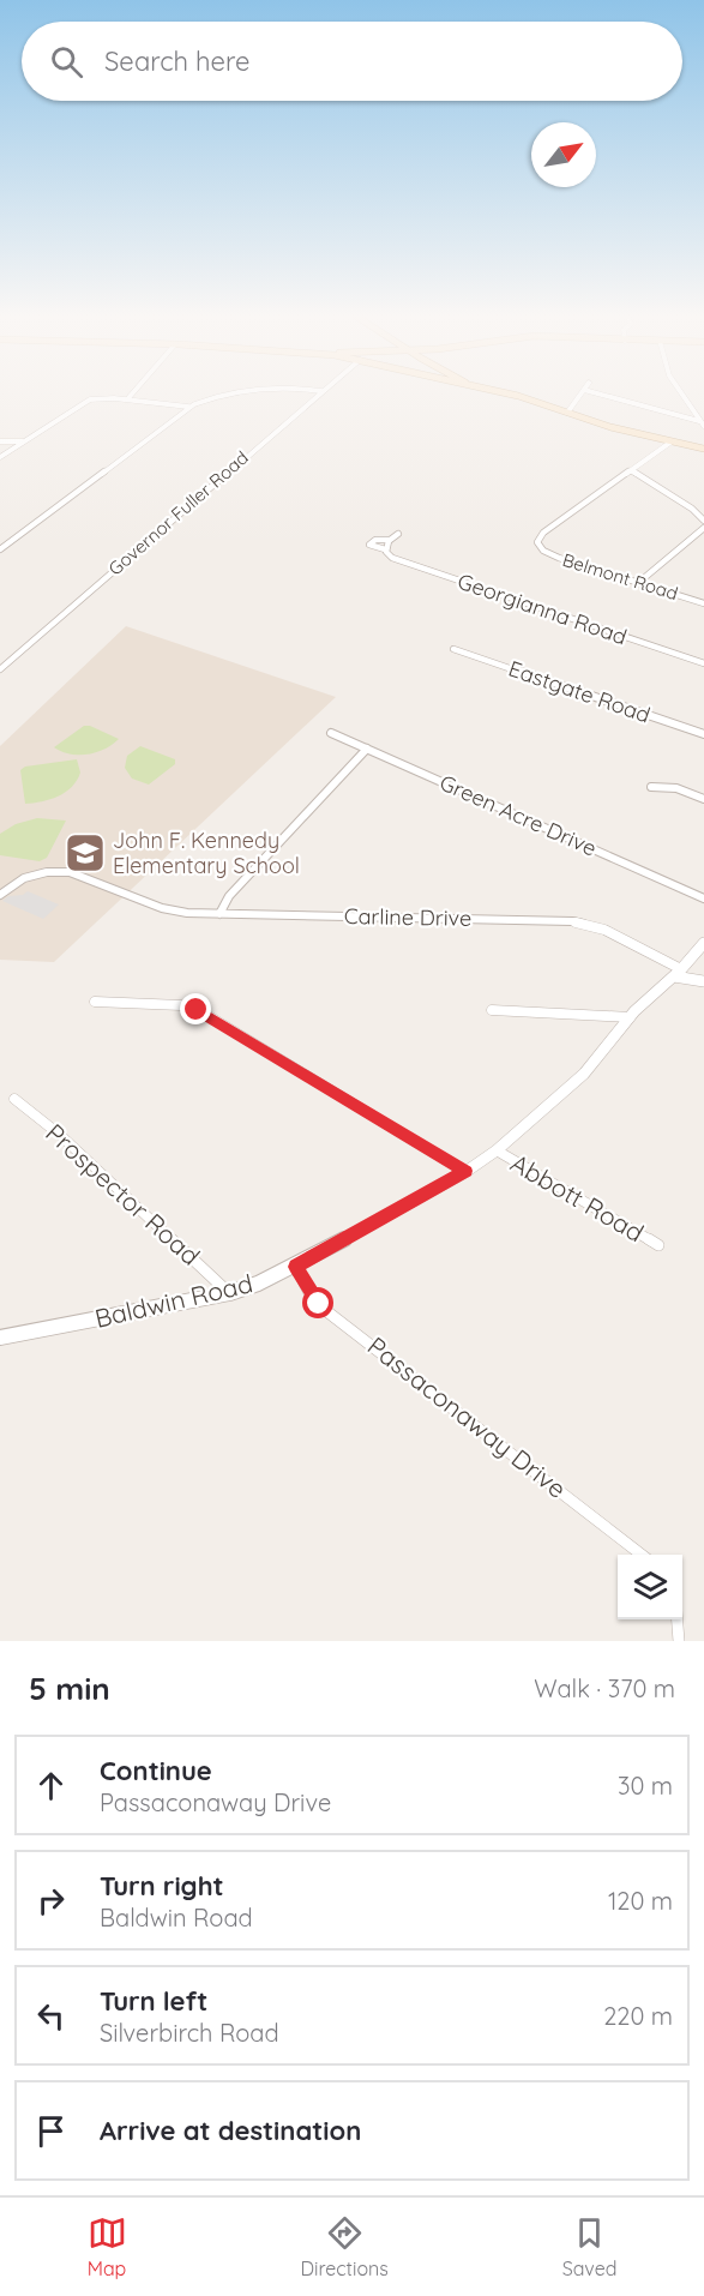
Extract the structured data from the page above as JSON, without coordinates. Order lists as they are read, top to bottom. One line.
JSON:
{"streets":{"street":["Governor Fuller Road","Belmont Road","Georgianna Road","Eastgate Road","Green Acre Drive","Carline Drive","Prospector Road","Abbott Road","Baldwin Road","Passaconaway Drive"]},"crossings":[["Carline Drive","Baldwin Road"],["Prospector Road","Baldwin Road"],["Abbott Road","Baldwin Road"],["Baldwin Road","Passaconaway Drive"]],"places":{"school or university":["John F. Kennedy Elementary School"]},"north":"top right","page":{"search":"Search here","heading":["5 min","Walk · 370 m"],"list":[["Continue","Passaconaway Drive","30 m"],["Turn right","Baldwin Road","120 m"],["Turn left","Silverbirch Road","220 m"],"Arrive at destination"],"nav":["Map","Directions","Saved"]}}
